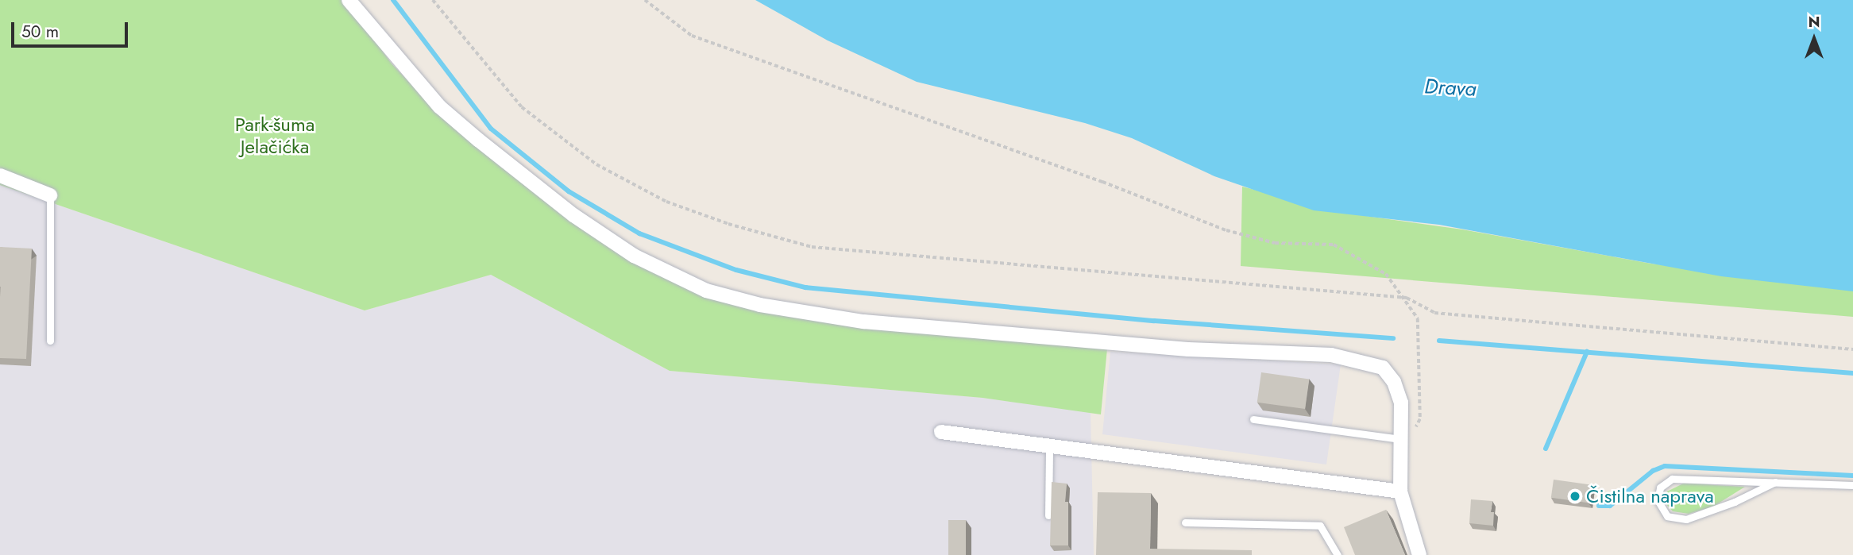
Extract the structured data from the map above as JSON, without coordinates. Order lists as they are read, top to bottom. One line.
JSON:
{"water":["Drava"],"parks":["Park-šuma Jelačićka"],"places":["Čistilna naprava"],"scale_bar":"50 m","north":"top"}
